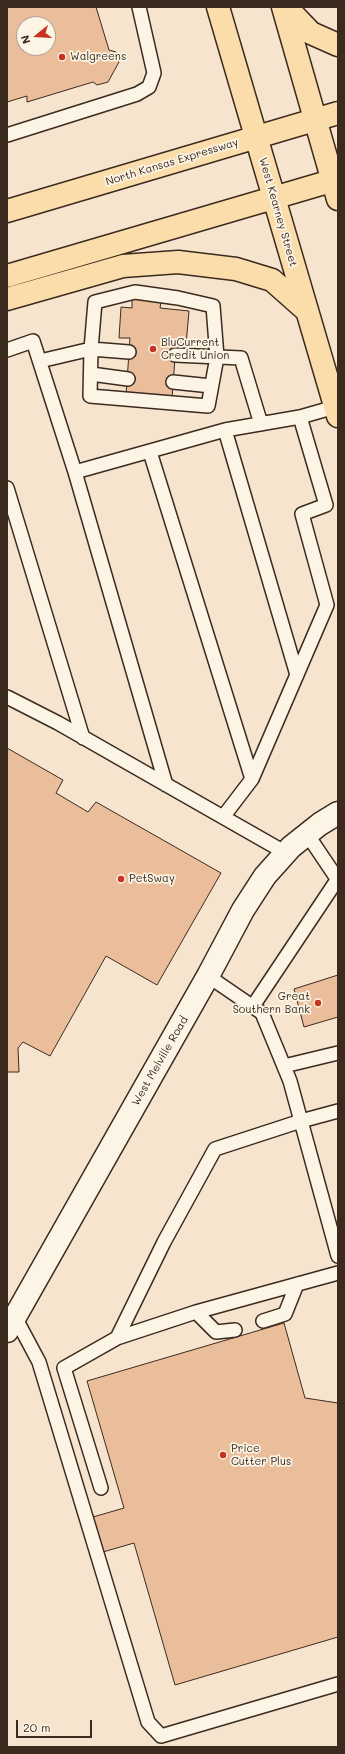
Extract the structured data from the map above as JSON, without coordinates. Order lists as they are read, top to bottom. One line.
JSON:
{"streets":{"main road":["North Kansas Expressway","West Kearney Street"],"street":["West Melville Road"]},"crossings":[["North Kansas Expressway","West Kearney Street"]],"places":["Walgreens","BluCurrent Credit Union","PetSway","Great Southern Bank","Price Cutter Plus"],"scale_bar":"20 m","north":"left"}
